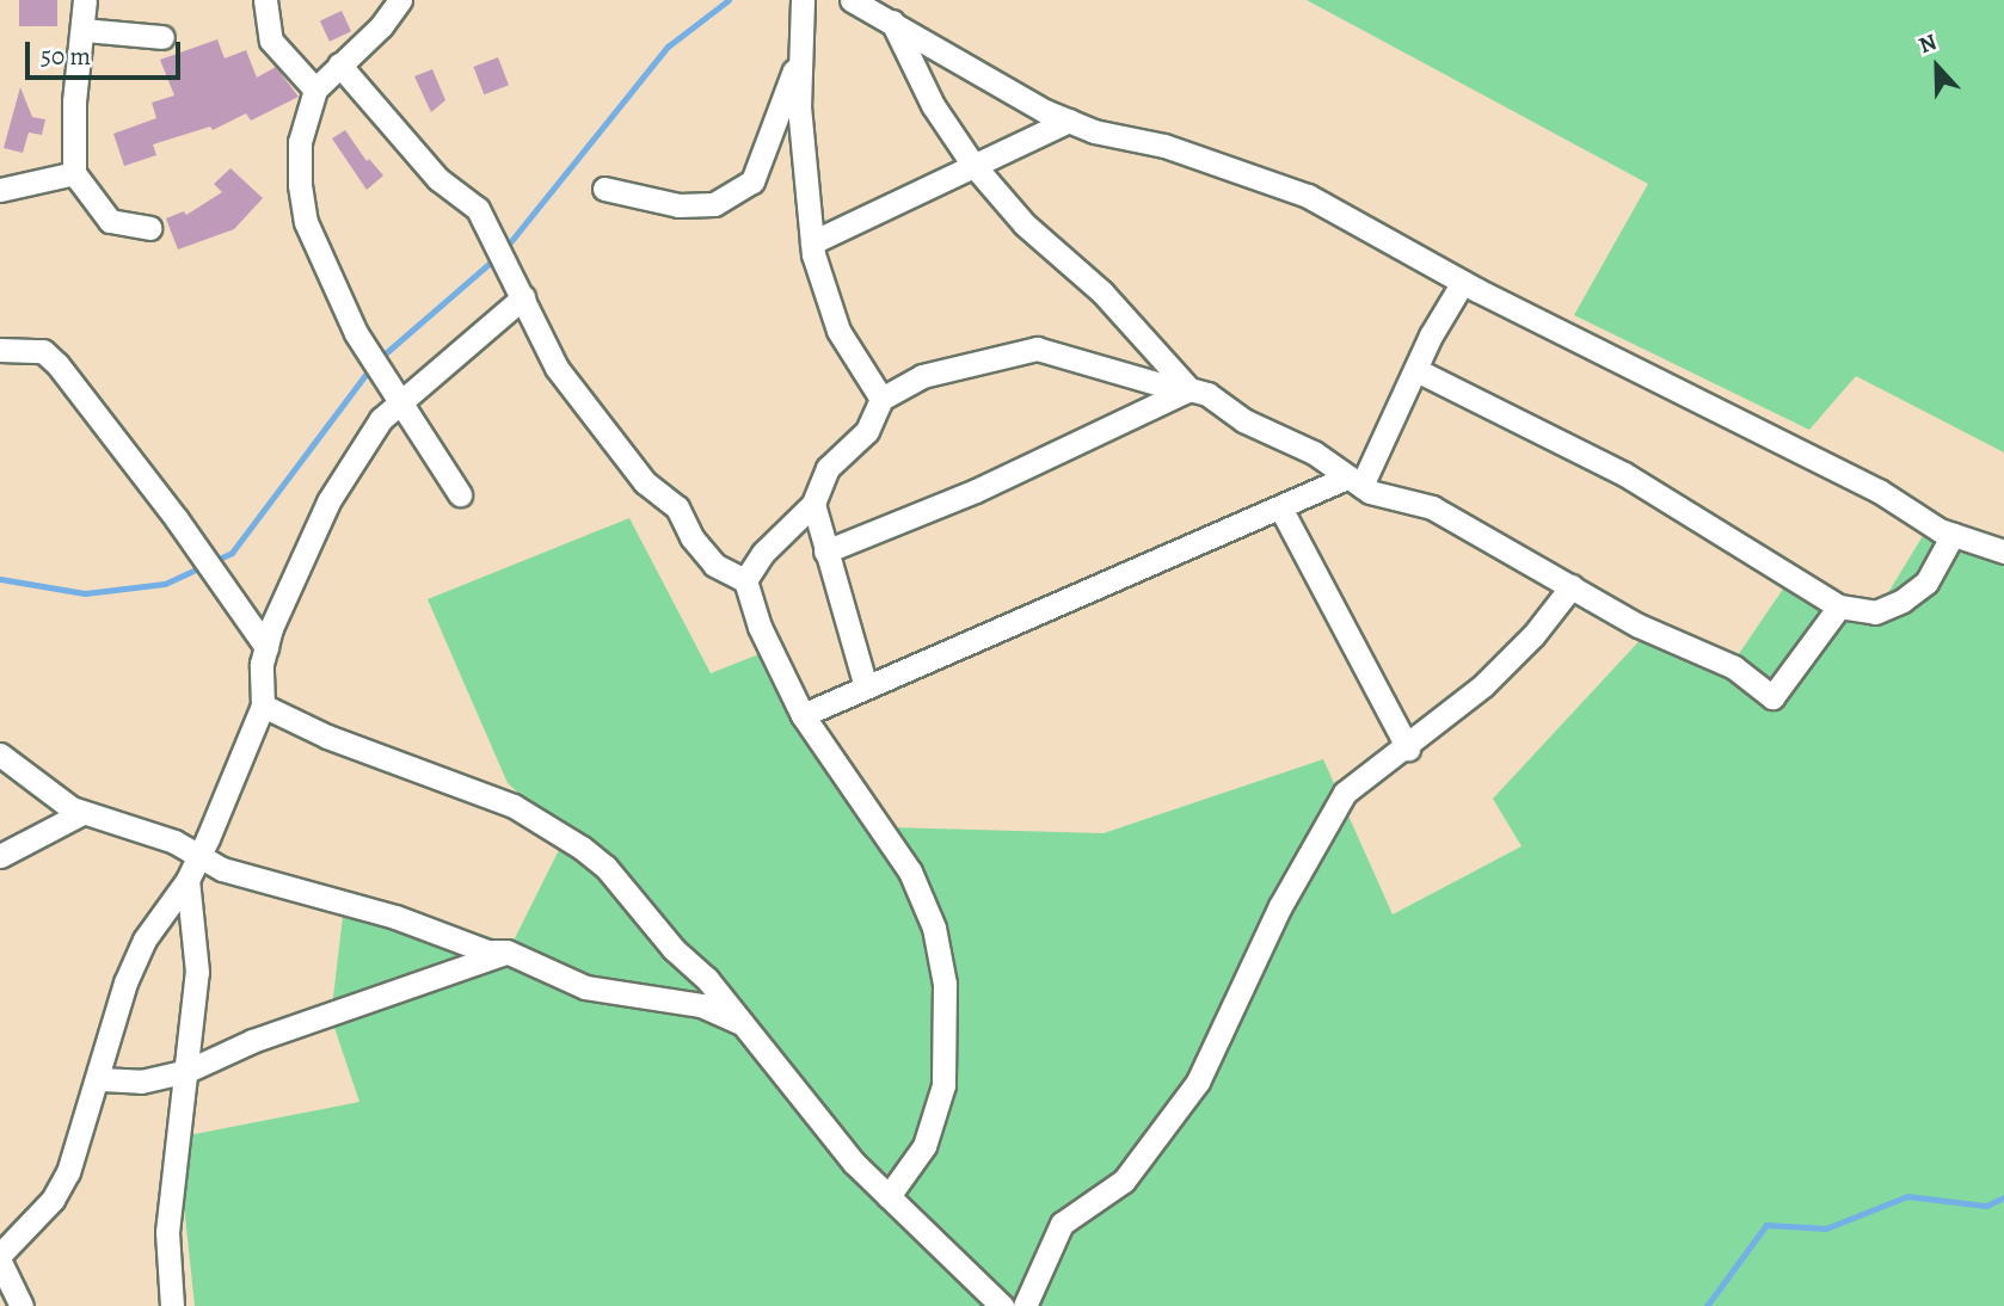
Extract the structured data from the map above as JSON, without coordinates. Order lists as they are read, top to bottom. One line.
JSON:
{"scale_bar":"50 m","north":"top"}
